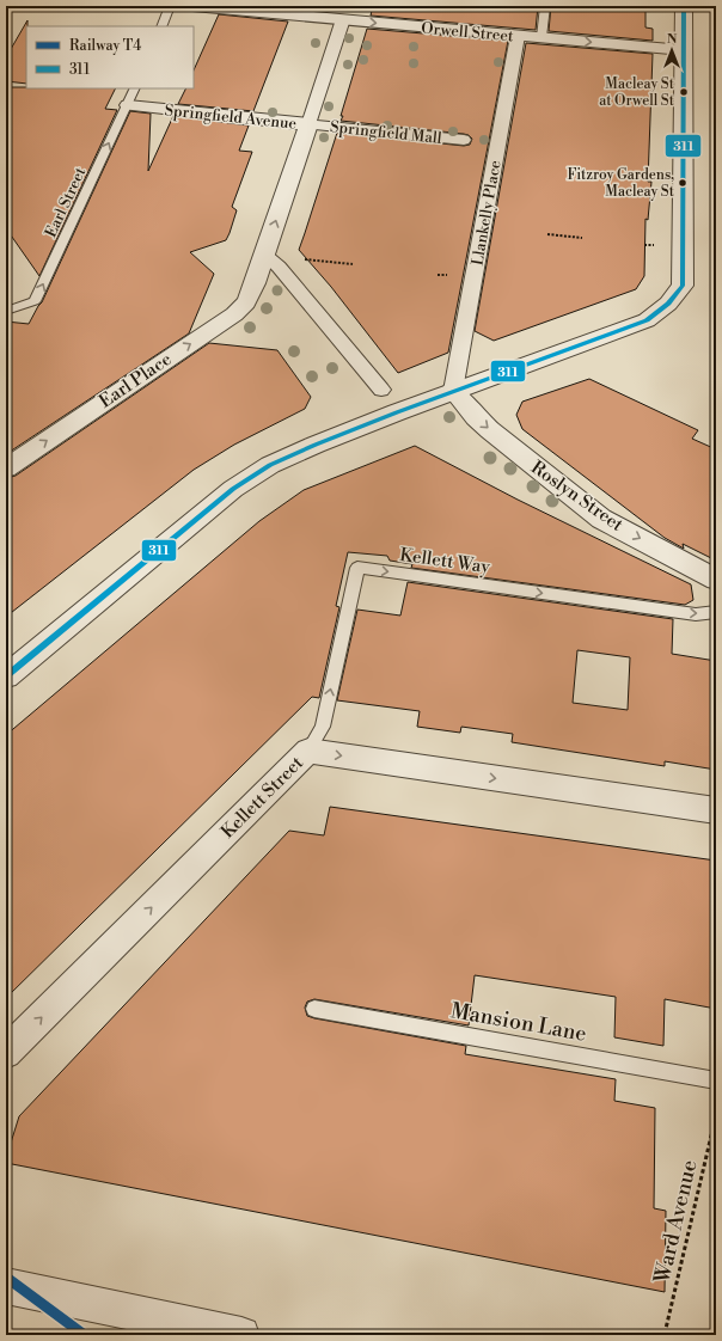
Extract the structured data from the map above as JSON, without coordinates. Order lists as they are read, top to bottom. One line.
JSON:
{"streets":{"street":["Orwell Street","Springfield Avenue","Springfield Mall","Llankelly Place","Earl Place","Roslyn Street","Kellett Street"],"lane":["Earl Street","Kellett Way","Mansion Lane"],"path":["Ward Avenue"]},"crossings":[["Orwell Street","Llankelly Place"],["Springfield Avenue","Springfield Mall"],["Springfield Avenue","Earl Street"],["Springfield Avenue","Earl Place"],["Llankelly Place","Roslyn Street"],["Kellett Way","Kellett Street"]],"one_way":["Orwell Street","Springfield Avenue","Earl Street","Roslyn Street","Kellett Street"],"places":["Macleay St at Orwell St","Fitzroy Gardens, Macleay St"],"lines":["transit line 311","rail line T4"],"legend":["Railway T4","311"],"north":"top"}
